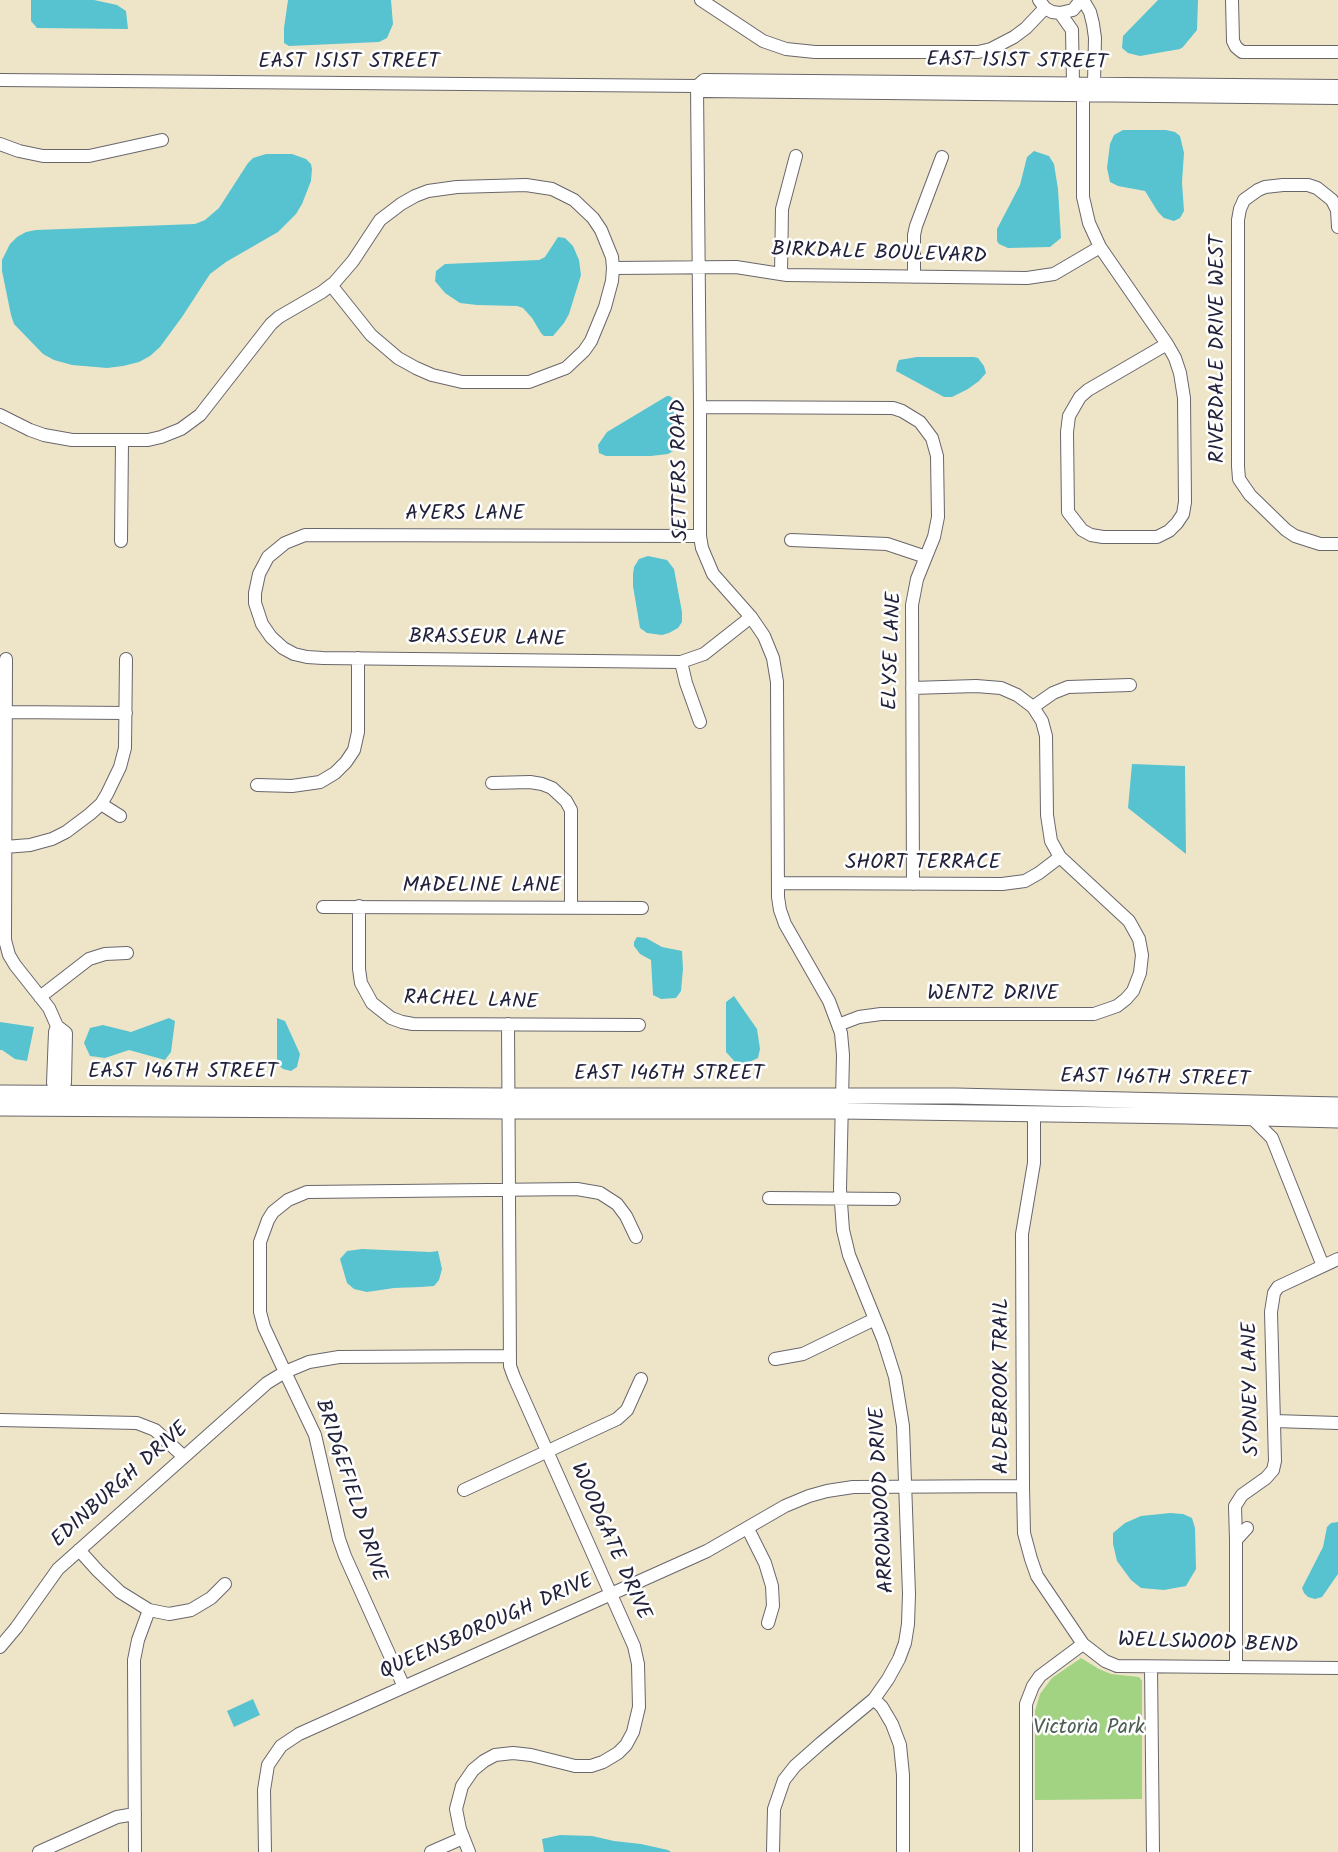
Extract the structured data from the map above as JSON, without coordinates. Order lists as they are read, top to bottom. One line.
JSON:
{"streets":{"main road":["EAST 146TH STREET"],"street":["EAST 151ST STREET","BIRKDALE BOULEVARD","RIVERDALE DRIVE WEST","SETTERS ROAD","AYERS LANE","BRASSEUR LANE","ELYSE LANE","SHORT TERRACE","MADELINE LANE","WENTZ DRIVE","RACHEL LANE","ALDEBROOK TRAIL","SYDNEY LANE","EDINBURGH DRIVE","BRIDGEFIELD DRIVE","ARROWWOOD DRIVE","WOODGATE DRIVE","QUEENSBOROUGH DRIVE","WELLSWOOD BEND"]},"crossings":[["EAST 151ST STREET","SETTERS ROAD"],["BIRKDALE BOULEVARD","SETTERS ROAD"],["SETTERS ROAD","AYERS LANE"],["SETTERS ROAD","BRASSEUR LANE"],["SETTERS ROAD","ELYSE LANE"],["SETTERS ROAD","SHORT TERRACE"],["SETTERS ROAD","WENTZ DRIVE"],["SETTERS ROAD","EAST 146TH STREET"],["SETTERS ROAD","ARROWWOOD DRIVE"],["AYERS LANE","BRASSEUR LANE"],["ELYSE LANE","SHORT TERRACE"],["SHORT TERRACE","WENTZ DRIVE"],["MADELINE LANE","RACHEL LANE"],["RACHEL LANE","WOODGATE DRIVE"],["EAST 146TH STREET","ALDEBROOK TRAIL"],["EAST 146TH STREET","ARROWWOOD DRIVE"],["EAST 146TH STREET","WOODGATE DRIVE"],["ALDEBROOK TRAIL","QUEENSBOROUGH DRIVE"],["ALDEBROOK TRAIL","WELLSWOOD BEND"],["SYDNEY LANE","WELLSWOOD BEND"],["EDINBURGH DRIVE","BRIDGEFIELD DRIVE"],["EDINBURGH DRIVE","WOODGATE DRIVE"],["BRIDGEFIELD DRIVE","WOODGATE DRIVE"],["BRIDGEFIELD DRIVE","QUEENSBOROUGH DRIVE"],["ARROWWOOD DRIVE","QUEENSBOROUGH DRIVE"],["WOODGATE DRIVE","QUEENSBOROUGH DRIVE"]],"parks":["Victoria Park"]}
